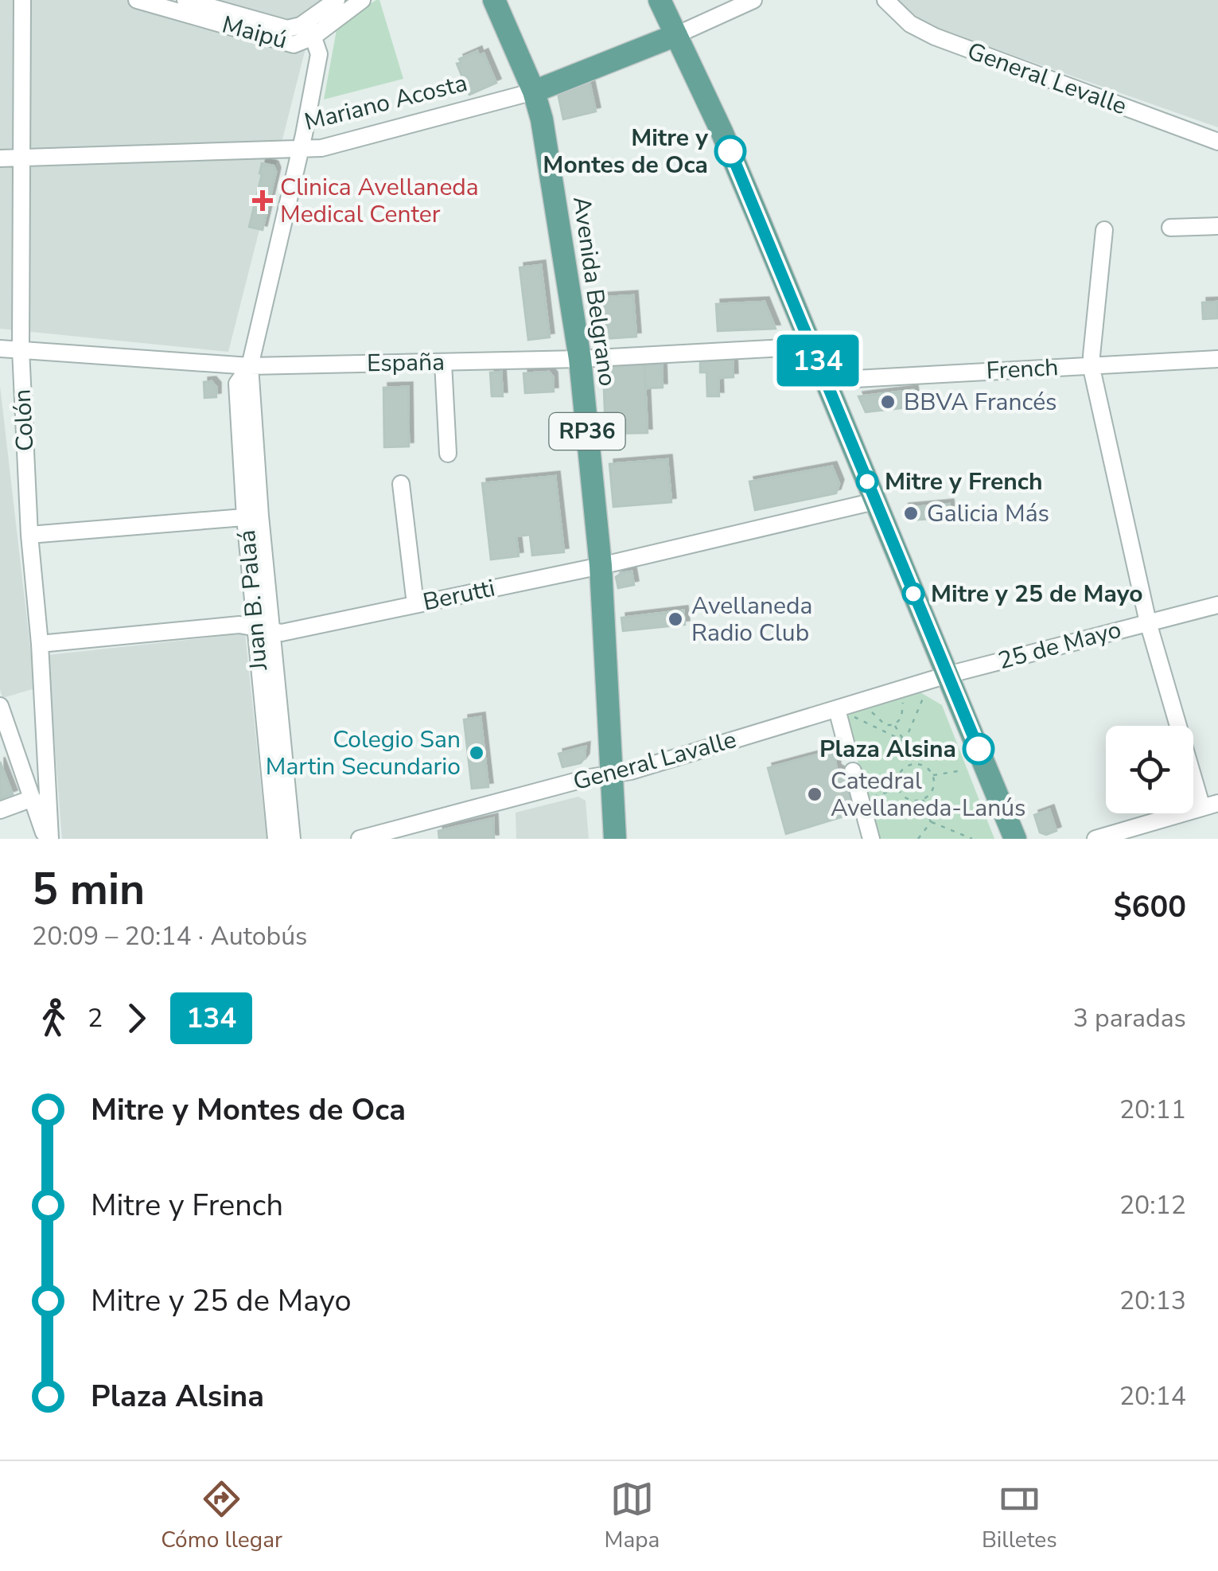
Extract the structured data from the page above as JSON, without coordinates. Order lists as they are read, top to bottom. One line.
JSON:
{"streets":{"main road":["Mariano Acosta","Avenida Belgrano","RP36"],"street":["Maipú","General Levalle","España","French","Colón","Berutti","Juan B. Palaá","25 de Mayo","General Lavalle"]},"crossings":[["Maipú","Juan B. Palaá"],["Mariano Acosta","Avenida Belgrano"],["Mariano Acosta","Colón"],["Mariano Acosta","Juan B. Palaá"],["Avenida Belgrano","España"],["Avenida Belgrano","Berutti"],["Avenida Belgrano","General Lavalle"],["España","Colón"],["España","Juan B. Palaá"],["Colón","Berutti"],["Berutti","Juan B. Palaá"],["25 de Mayo","General Lavalle"]],"places":{"other":["Mitre y Montes de Oca","BBVA Francés","Mitre y French","Galicia Más","Mitre y 25 de Mayo","Avellaneda Radio Club","Plaza Alsina","Colegio San Martin Secundario","Catedral Avellaneda-Lanús"],"health":["Clinica Avellaneda Medical Center"]},"lines":["bus line 134"],"page":{"on_map":"134","heading":["5 min","20:09 – 20:14 · Autobús","$600"],"legs":["2","134","3 paradas"],"list":[{"name":"Mitre y Montes de Oca","value":"20:11"},{"name":"Mitre y French","value":"20:12"},{"name":"Mitre y 25 de Mayo","value":"20:13"},{"name":"Plaza Alsina","value":"20:14"}],"tabs":["Cómo llegar","Mapa","Billetes"]}}
